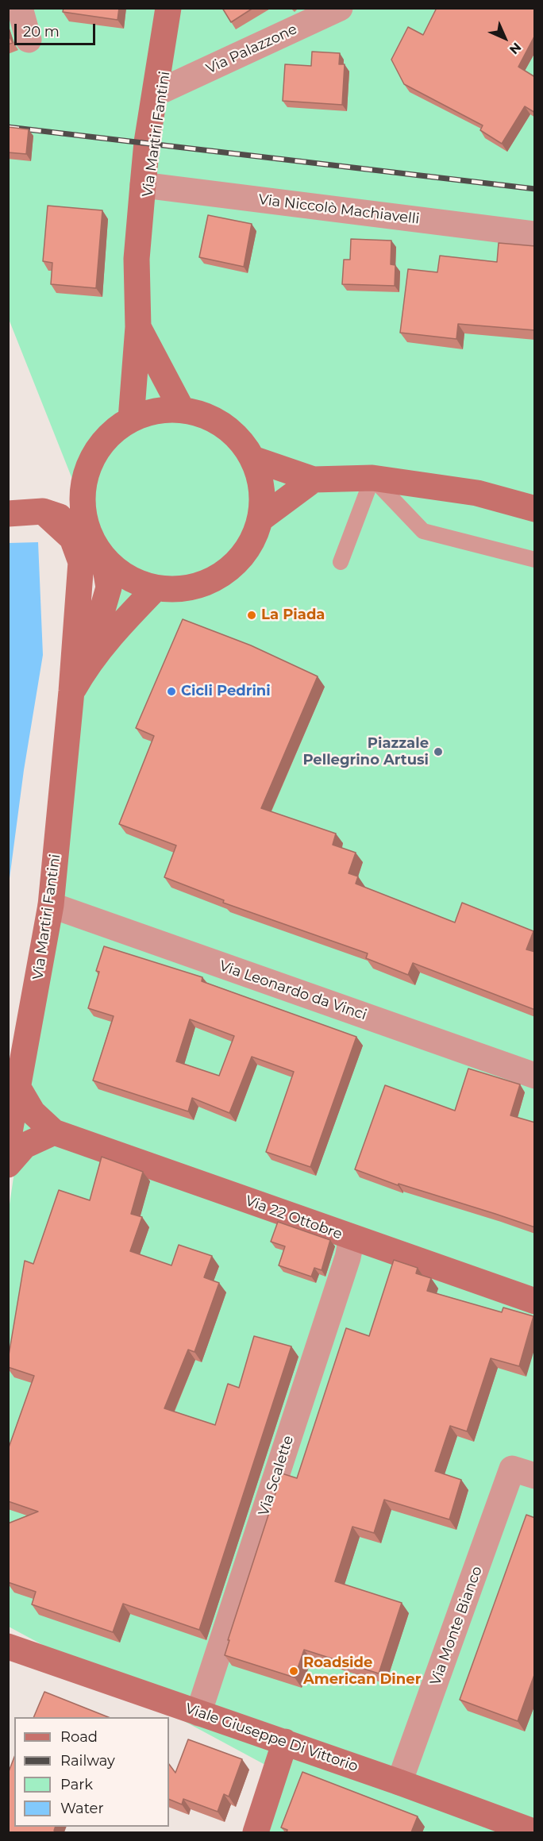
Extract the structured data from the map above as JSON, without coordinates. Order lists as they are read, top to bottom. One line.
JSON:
{"streets":{"street":["Via Palazzone","Via Martiri Fantini","Via Niccolò Machiavelli","Via Leonardo da Vinci","Via 22 Ottobre","Via Scalette","Via Monte Bianco","Viale Giuseppe Di Vittorio"]},"crossings":[["Via Palazzone","Via Martiri Fantini"],["Via Martiri Fantini","Via Niccolò Machiavelli"],["Via Martiri Fantini","Via Leonardo da Vinci"],["Via Martiri Fantini","Via 22 Ottobre"],["Via 22 Ottobre","Via Scalette"],["Via Scalette","Viale Giuseppe Di Vittorio"],["Via Monte Bianco","Viale Giuseppe Di Vittorio"]],"places":["La Piada","Cicli Pedrini","Piazzale Pellegrino Artusi","Roadside American Diner"],"legend":["Road","Railway","Park","Water"],"scale_bar":"20 m","north":"bottom right"}
